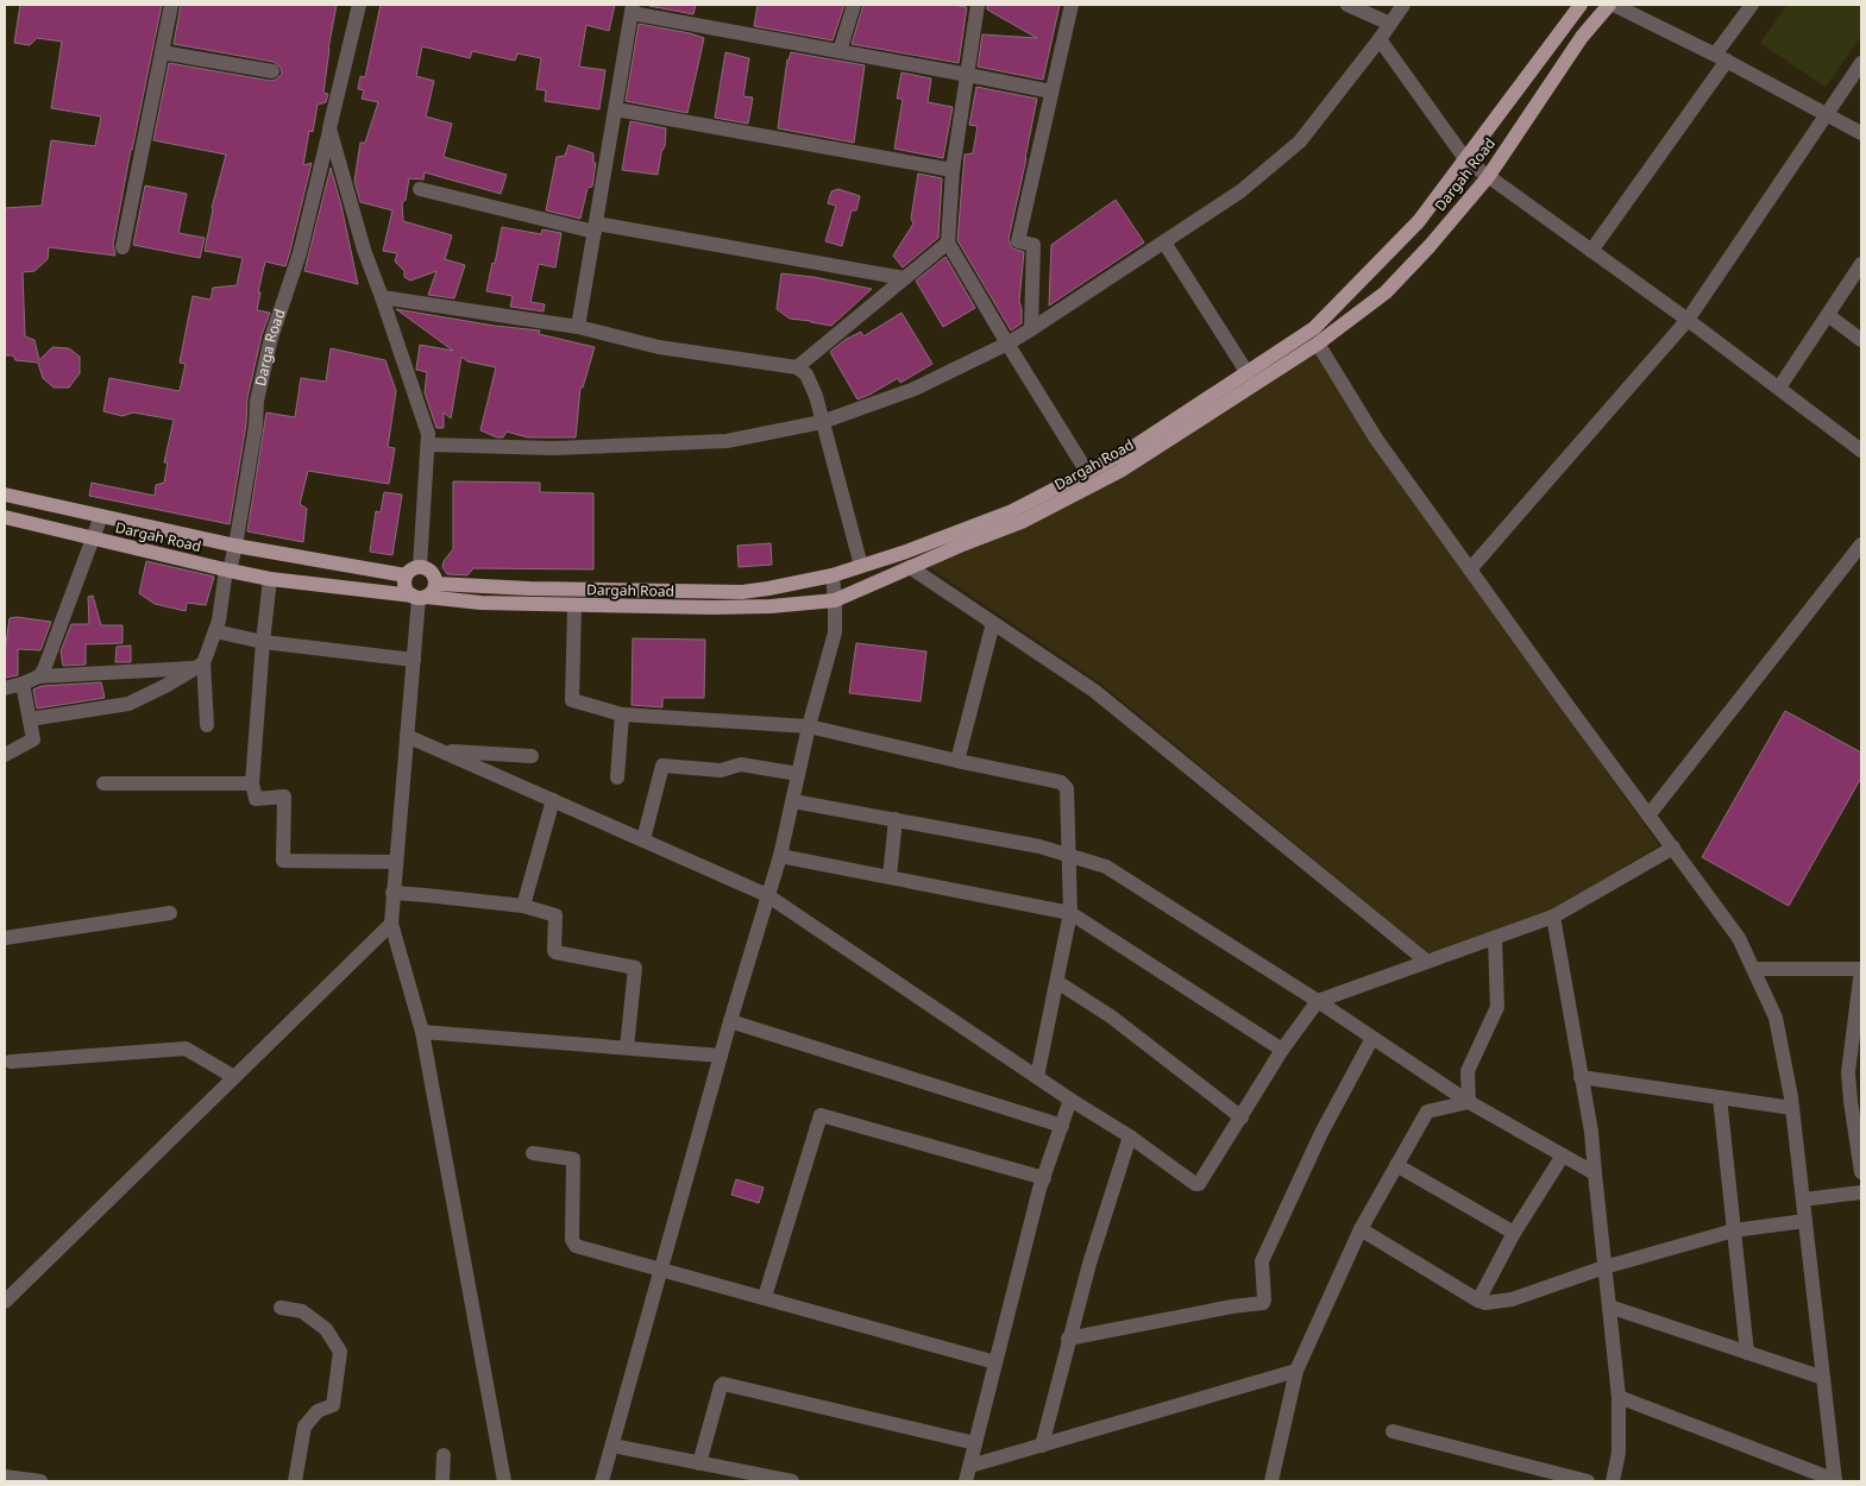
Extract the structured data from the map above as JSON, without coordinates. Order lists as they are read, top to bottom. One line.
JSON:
{"streets":{"main road":["Dargah Road"],"street":["Darga Road"]},"crossings":[["Dargah Road","Darga Road"]]}
